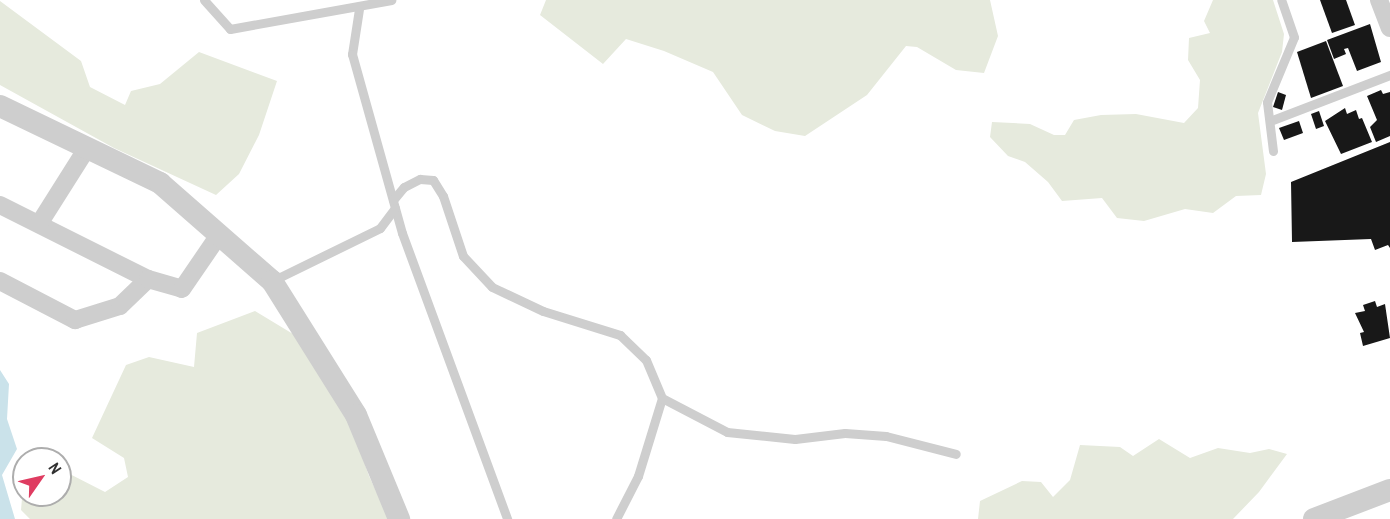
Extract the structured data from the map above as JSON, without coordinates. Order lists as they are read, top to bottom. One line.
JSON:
{"north":"top right"}
